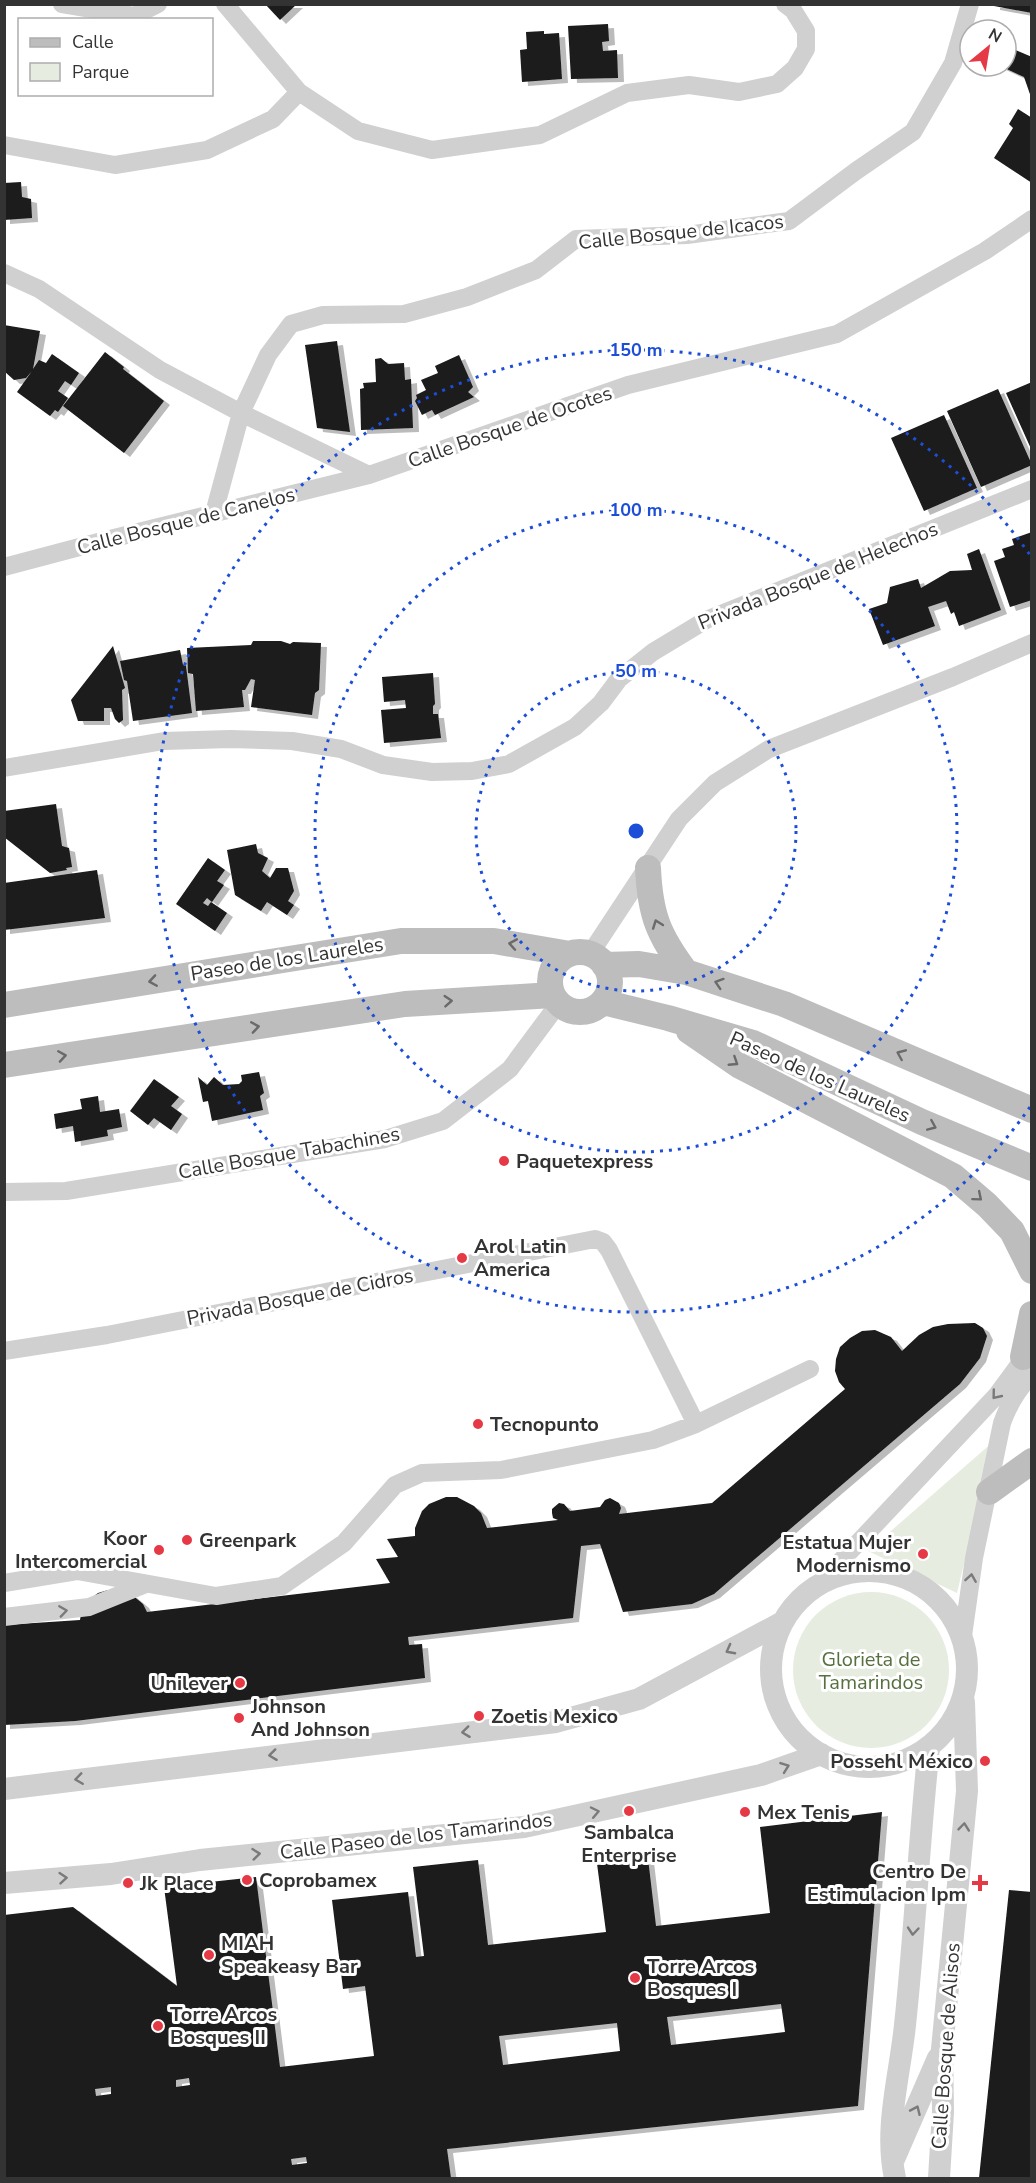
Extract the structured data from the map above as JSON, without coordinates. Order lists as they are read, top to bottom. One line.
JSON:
{"streets":{"main road":["Paseo de los Laureles"],"street":["Calle Bosque de Icacos","Calle Bosque de Ocotes","Calle Bosque de Canelos","Privada Bosque de Helechos","Calle Bosque Tabachines","Privada Bosque de Cidros","Calle Paseo de los Tamarindos","Calle Bosque de Alisos"]},"crossings":[["Calle Bosque de Icacos","Calle Bosque de Canelos"],["Calle Bosque de Ocotes","Calle Bosque de Canelos"],["Paseo de los Laureles","Calle Bosque Tabachines"],["Calle Paseo de los Tamarindos","Calle Bosque de Alisos"]],"parks":["Glorieta de Tamarindos"],"places":{"other":["Paquetexpress","Arol Latin America","Tecnopunto","Greenpark","Koor Intercomercial","Estatua Mujer Modernismo","Unilever","Zoetis Mexico","Johnson And Johnson","Possehl México","Sambalca Enterprise","Mex Tenis","Coprobamex","Jk Place","MIAH Speakeasy Bar","Torre Arcos Bosques I","Torre Arcos Bosques II"],"health":["Centro De Estimulacion Ipm"]},"legend":["Calle","Parque"],"north":"top right","rings":["150 m","100 m","50 m"]}
